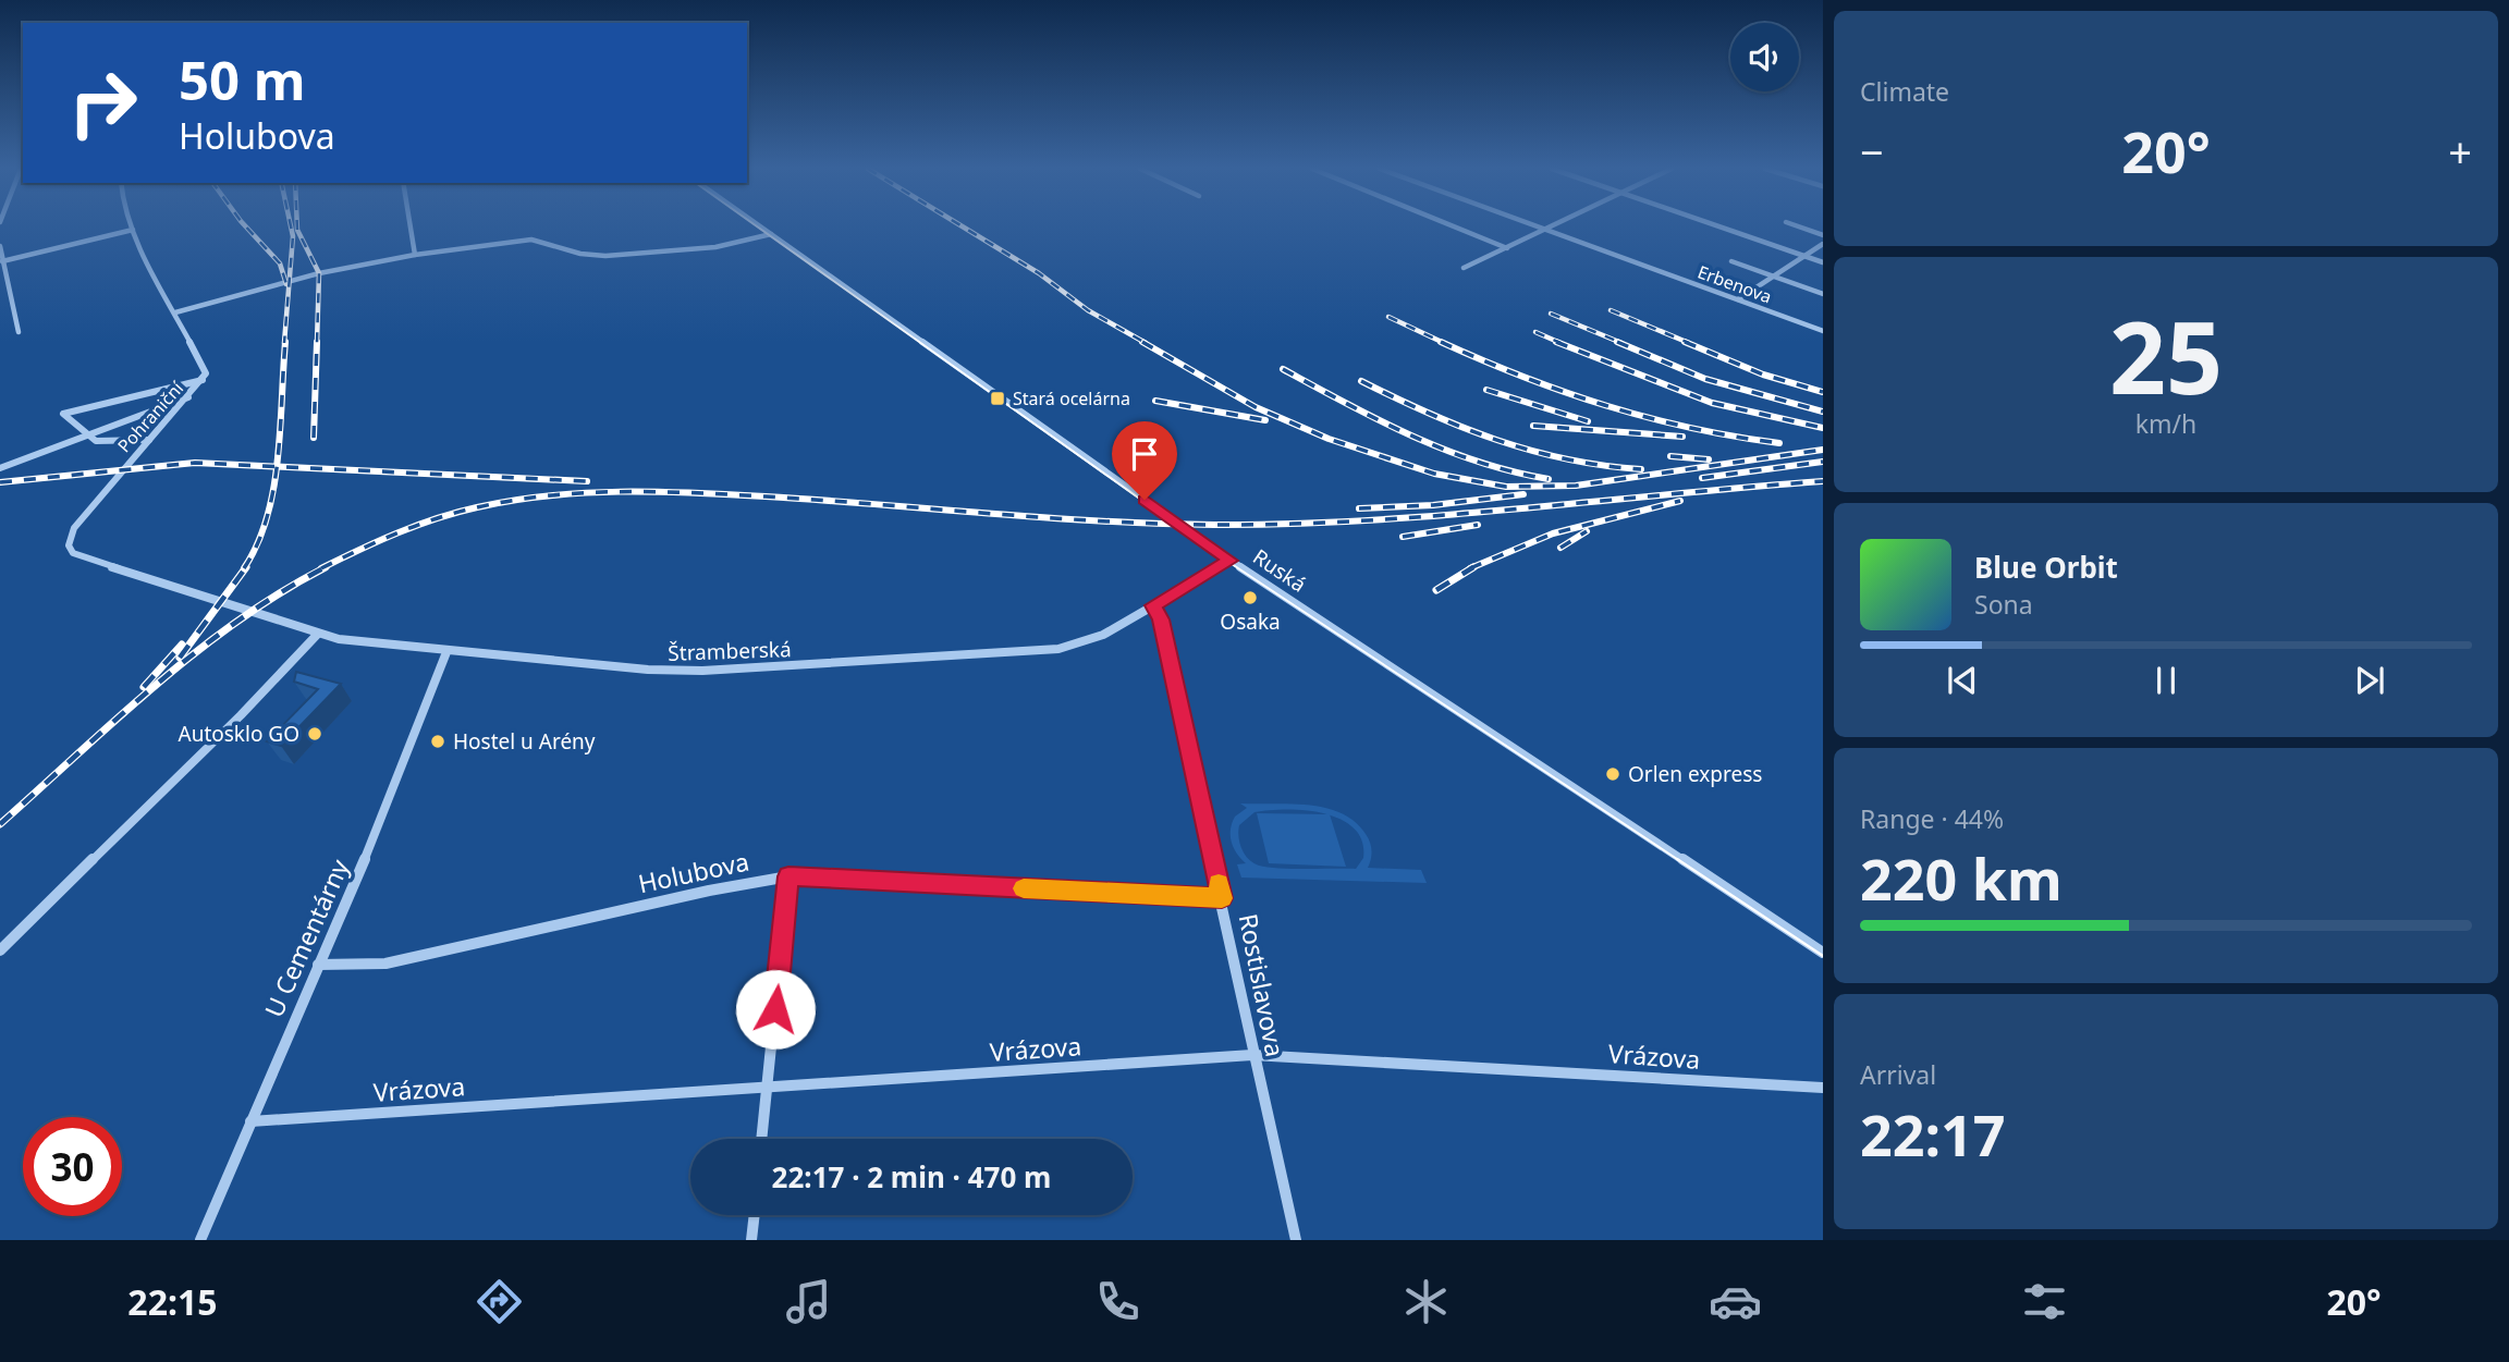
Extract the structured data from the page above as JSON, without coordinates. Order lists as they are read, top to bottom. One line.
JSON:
{"streets":{"street":["Erbenova","Pohraniční","Ruská","Štramberská","Holubova","U Cementárny","Rostislavova","Vrázova"]},"crossings":[["Pohraniční","Štramberská"],["Ruská","Štramberská"],["Štramberská","U Cementárny"],["Štramberská","Rostislavova"],["Holubova","U Cementárny"],["Holubova","Rostislavova"],["U Cementárny","Vrázova"],["Rostislavova","Vrázova"]],"places":{"transit":["Stará ocelárna"],"other":["Osaka","Autosklo GO","Hostel u Arény","Orlen express"]},"page":{"tile":["Climate",["25","km/h"],["Range · 44%","220 km"],["Arrival","22:17"]],"turn":["50 m","Holubova"],"heat":["−","20°","+"],"song":["Blue Orbit","Sona"],"limit":"30","trip":"22:17 · 2 min · 470 m","tabs":["22:15","20°"]}}
